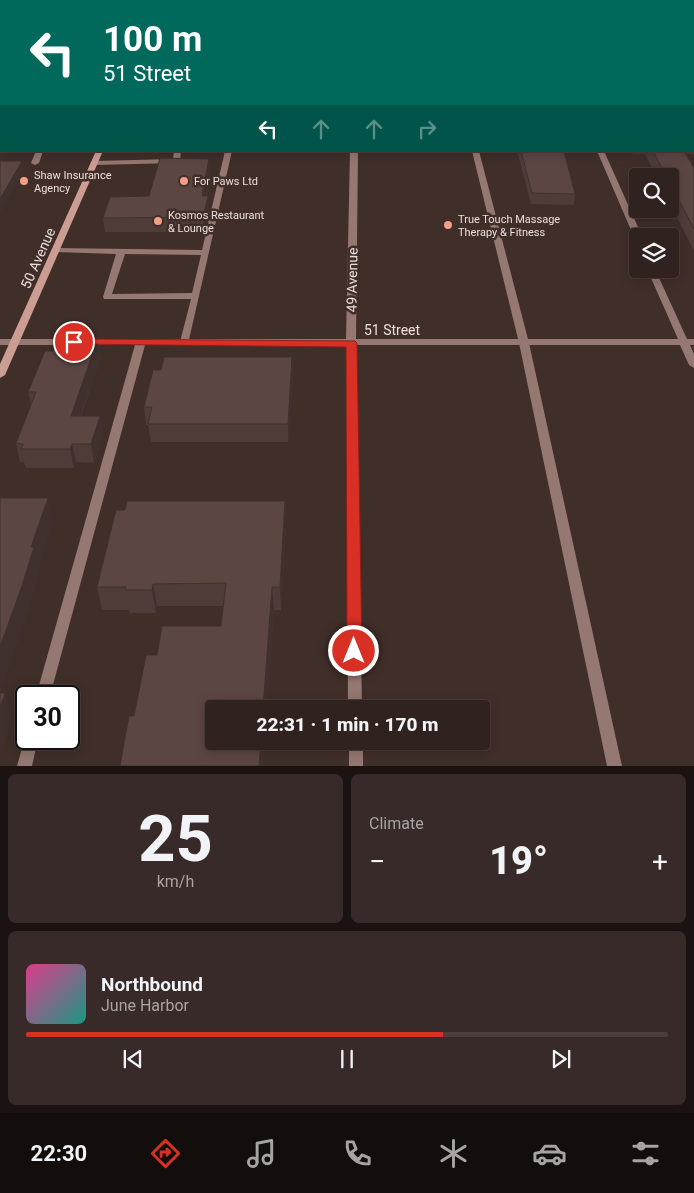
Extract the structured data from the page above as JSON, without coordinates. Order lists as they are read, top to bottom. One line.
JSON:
{"streets":{"main road":["50 Avenue"],"street":["49 Avenue","51 Street"]},"crossings":[["50 Avenue","51 Street"],["49 Avenue","51 Street"]],"places":["Shaw Insurance Agency","For Paws Ltd","Kosmos Restaurant & Lounge","True Touch Massage Therapy & Fitness"],"page":{"turn":["100 m","51 Street"],"limit":"30","trip":"22:31 · 1 min · 170 m","tile":[["25","km/h"],"Climate"],"heat":["−","19°","+"],"song":["Northbound","June Harbor"],"tabs":"22:30"}}
